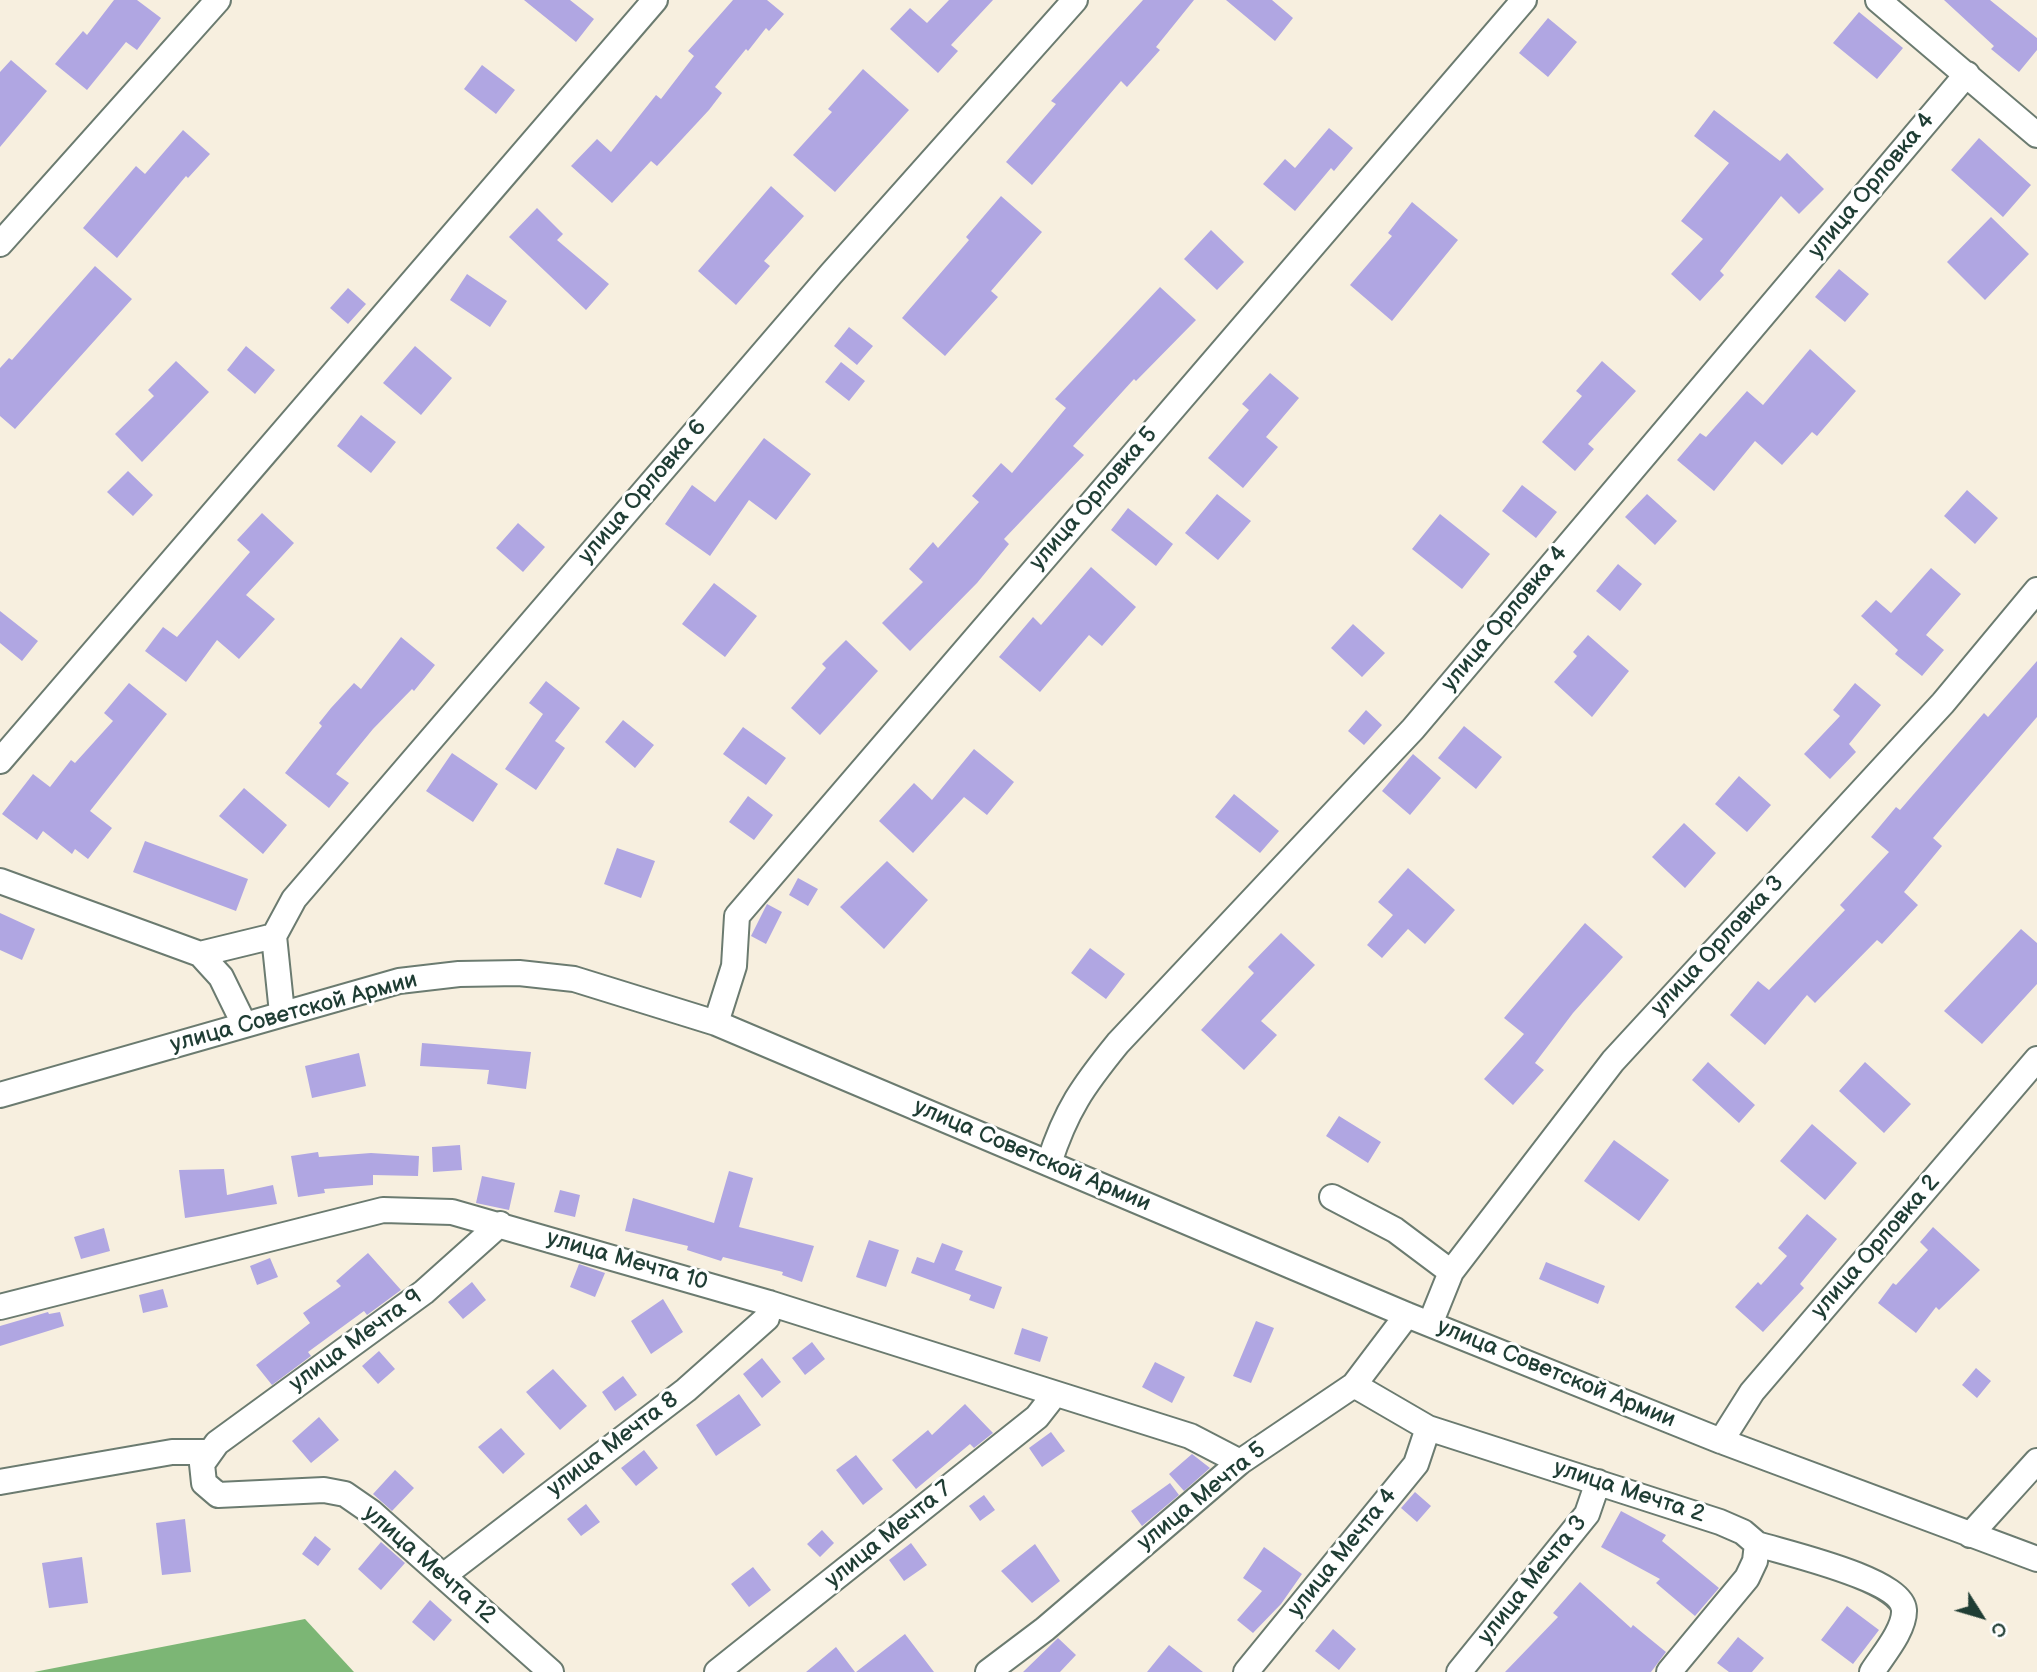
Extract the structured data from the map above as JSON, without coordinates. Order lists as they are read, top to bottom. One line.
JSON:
{"streets":{"street":["улица Орловка 4","улица Орловка 6","улица Орловка 5","улица Орловка 3","улица Советской Армии","улица Орловка 2","улица Мечта 10","улица Мечта 9","улица Мечта 8","улица Мечта 2","улица Мечта 5","улица Мечта 7","улица Мечта 4","улица Мечта 12","улица Мечта 3"]},"crossings":[["улица Орловка 4","улица Советской Армии"],["улица Орловка 5","улица Советской Армии"],["улица Орловка 3","улица Советской Армии"],["улица Орловка 3","улица Мечта 5"],["улица Советской Армии","улица Орловка 2"],["улица Советской Армии","улица Мечта 5"],["улица Мечта 10","улица Мечта 9"],["улица Мечта 10","улица Мечта 8"],["улица Мечта 10","улица Мечта 5"],["улица Мечта 10","улица Мечта 7"],["улица Мечта 9","улица Мечта 12"],["улица Мечта 8","улица Мечта 12"],["улица Мечта 2","улица Мечта 5"],["улица Мечта 2","улица Мечта 4"],["улица Мечта 2","улица Мечта 3"]],"north":"bottom right"}
